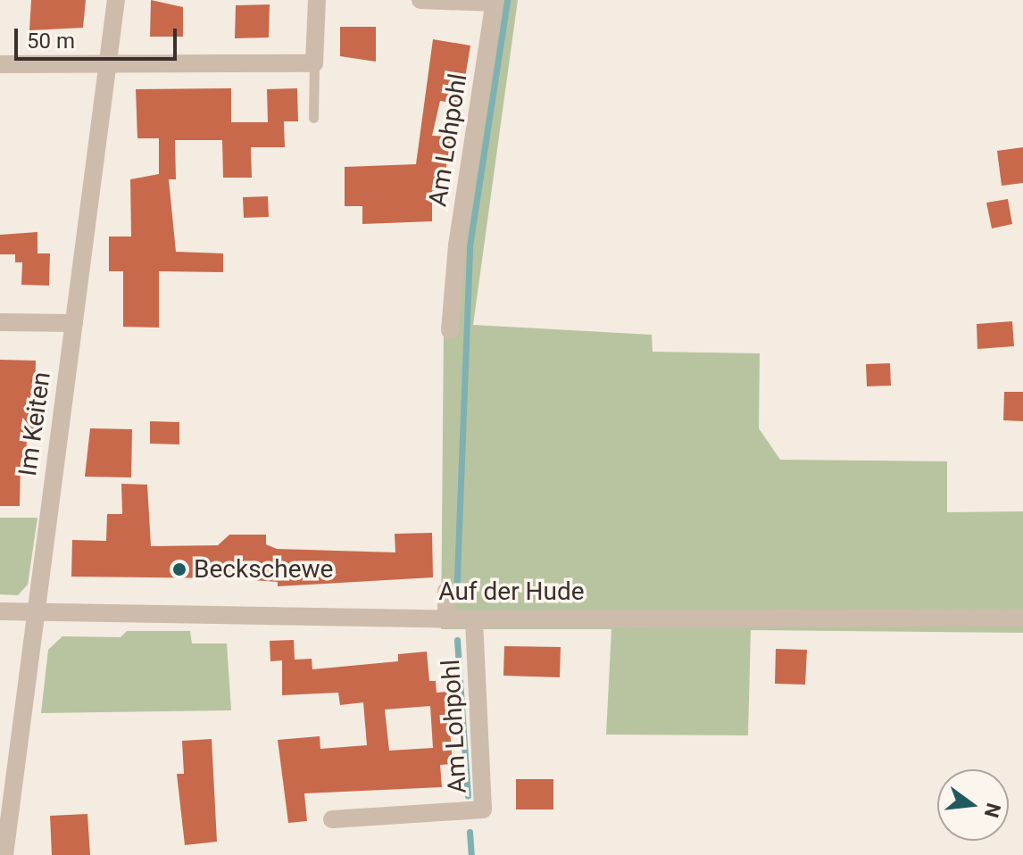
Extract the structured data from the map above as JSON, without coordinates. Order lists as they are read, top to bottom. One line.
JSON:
{"streets":{"street":["Am Lohpohl","Im Keiten","Auf der Hude"]},"crossings":[["Am Lohpohl","Auf der Hude"],["Im Keiten","Auf der Hude"]],"places":["Beckschewe"],"scale_bar":"50 m","north":"right"}
